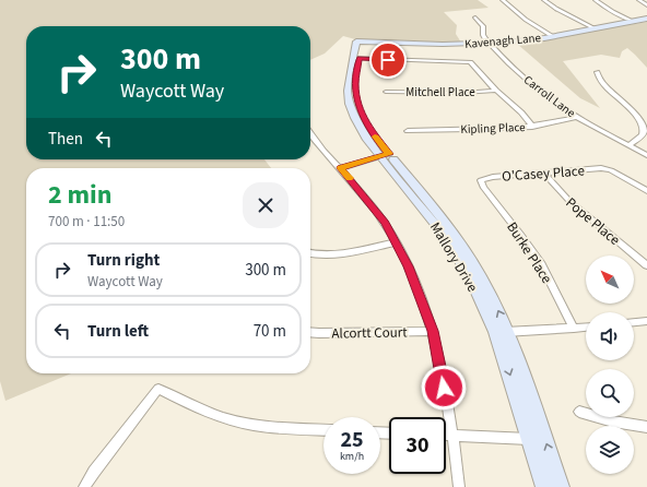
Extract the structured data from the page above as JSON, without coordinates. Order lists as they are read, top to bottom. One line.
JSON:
{"streets":{"main road":["Kavenagh Lane"],"street":["Mitchell Place","Carroll Lane","Kipling Place","O'Casey Place","Pope Place","Burke Place","Alcortt Court"]},"crossings":[["Kavenagh Lane","Carroll Lane"],["Carroll Lane","Kipling Place"],["O'Casey Place","Pope Place"],["O'Casey Place","Burke Place"]],"north":"top left","page":{"turn":["300 m","Waycott Way"],"then":"Then","heading":["2 min","700 m · 11:50"],"list":[{"name":"Turn right","note":"Waycott Way","value":"300 m"},{"name":"Turn left","value":"70 m"}],"speed":"25 km/h","limit":"30"}}
